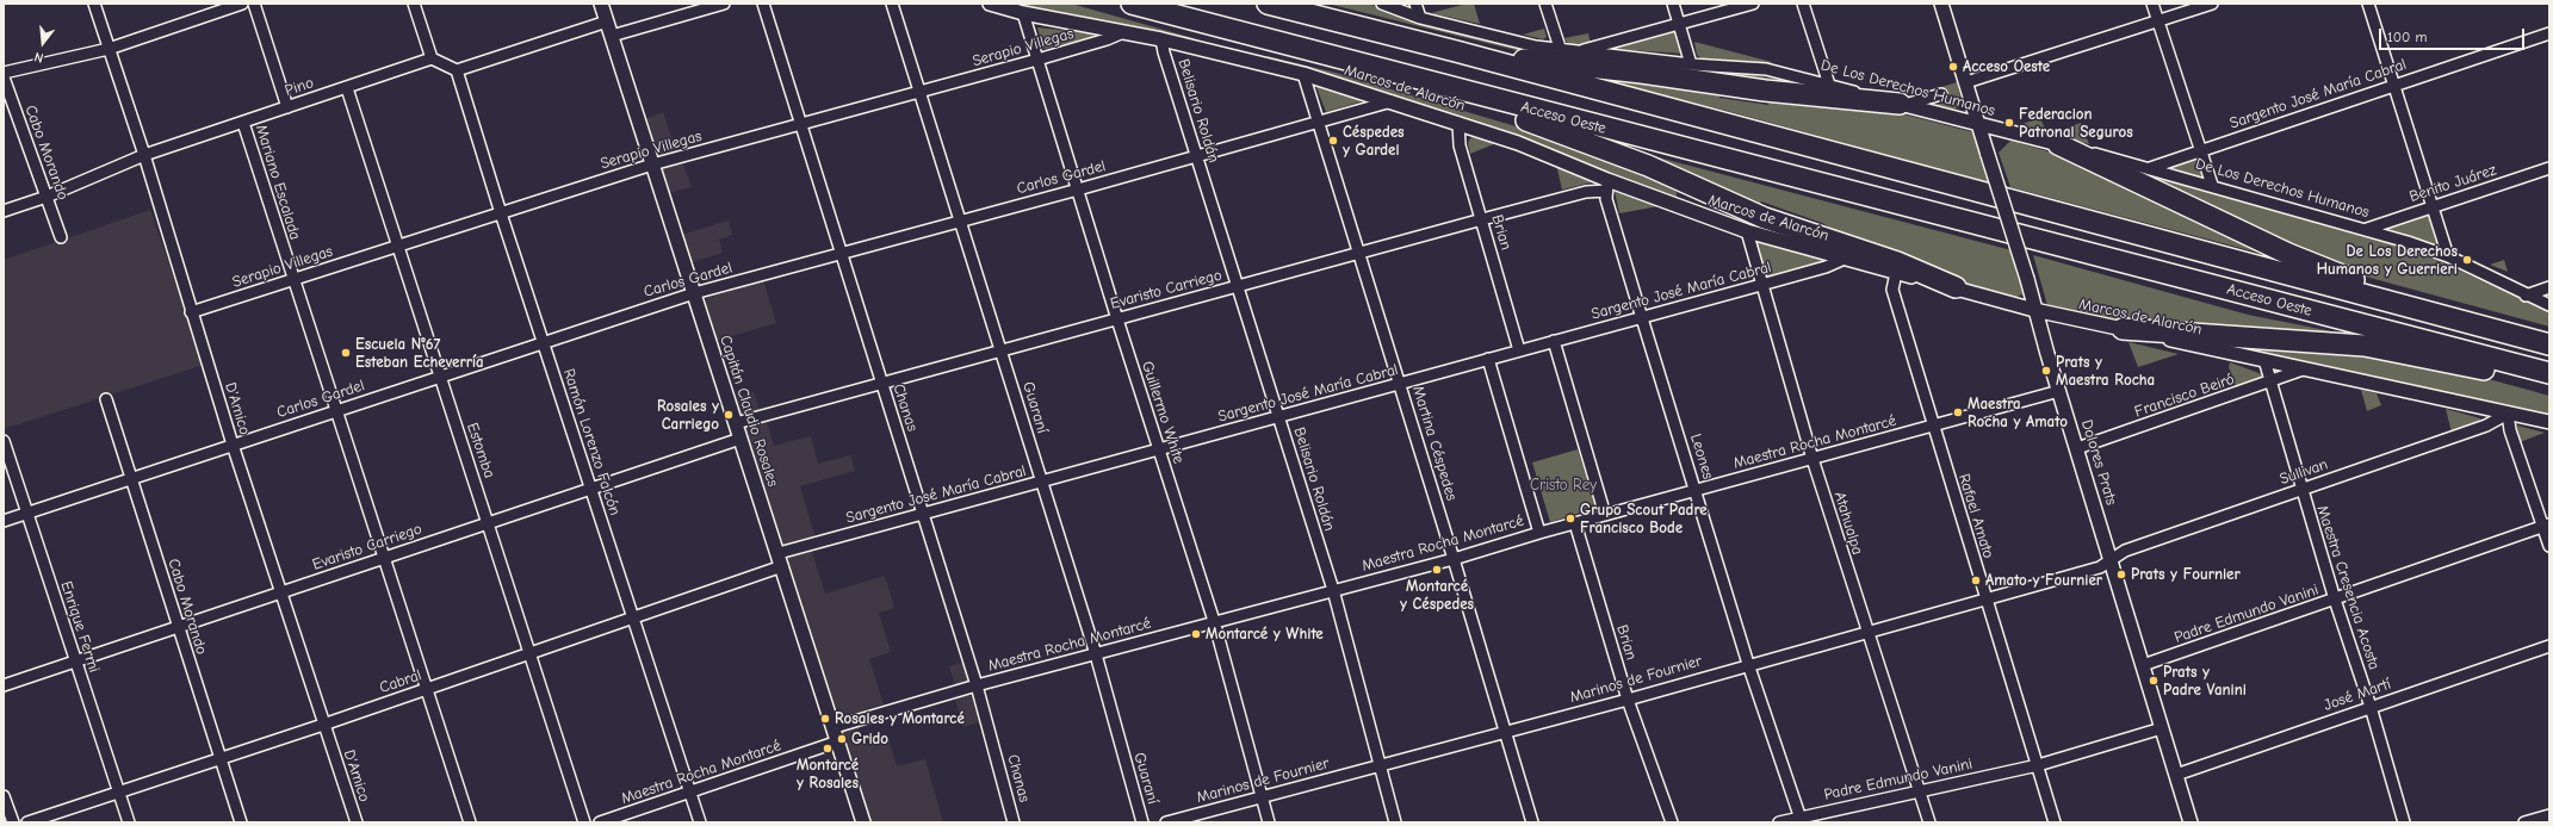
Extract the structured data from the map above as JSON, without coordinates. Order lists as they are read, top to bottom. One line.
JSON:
{"streets":{"highway":["Acceso Oeste"],"street":["Serapio Villegas","Pino","Marcos de Alarcón","De Los Derechos Humanos","Sargento José María Cabral","Belisario Roldán","Cabo Morando","Carlos Gardel","Mariano Escalada","Benito Juárez","Brian","Evaristo Carriego","Francisco Beiró","Chanas","Guaraní","D'Amico","Capitán Claudio Rosales","Guillermo White","Ramón Lorenzo Falcón","Maestra Rocha Montarcé","Martina Céspedes","Estomba","Leones","Dolores Prats","Sullivan","Rafael Amato","Atahualpa","Maestra Cresencia Acosta","Padre Edmundo Vanini","Enrique Fermi","Marinos de Fournier","Cabral","José Martí"]},"crossings":[["Serapio Villegas","Marcos de Alarcón"],["Serapio Villegas","Mariano Escalada"],["Serapio Villegas","Chanas"],["Serapio Villegas","Guaraní"],["Serapio Villegas","D'Amico"],["Serapio Villegas","Capitán Claudio Rosales"],["Serapio Villegas","Guillermo White"],["Serapio Villegas","Ramón Lorenzo Falcón"],["Serapio Villegas","Estomba"],["Pino","Cabo Morando"],["Pino","Mariano Escalada"],["Pino","D'Amico"],["Pino","Estomba"],["Marcos de Alarcón","Sargento José María Cabral"],["Marcos de Alarcón","Belisario Roldán"],["Marcos de Alarcón","Carlos Gardel"],["Marcos de Alarcón","Brian"],["Marcos de Alarcón","Evaristo Carriego"],["Marcos de Alarcón","Francisco Beiró"],["Marcos de Alarcón","Guillermo White"],["Marcos de Alarcón","Martina Céspedes"],["Marcos de Alarcón","Leones"],["Marcos de Alarcón","Dolores Prats"],["Marcos de Alarcón","Sullivan"],["Marcos de Alarcón","Rafael Amato"],["Marcos de Alarcón","Atahualpa"],["Marcos de Alarcón","Maestra Cresencia Acosta"],["De Los Derechos Humanos","Sargento José María Cabral"],["De Los Derechos Humanos","Benito Juárez"],["De Los Derechos Humanos","Dolores Prats"],["Sargento José María Cabral","Belisario Roldán"],["Sargento José María Cabral","Brian"],["Sargento José María Cabral","Chanas"],["Sargento José María Cabral","Guaraní"],["Sargento José María Cabral","Capitán Claudio Rosales"],["Sargento José María Cabral","Guillermo White"],["Sargento José María Cabral","Martina Céspedes"],["Sargento José María Cabral","Leones"],["Sargento José María Cabral","Atahualpa"],["Belisario Roldán","Carlos Gardel"],["Belisario Roldán","Evaristo Carriego"],["Belisario Roldán","Maestra Rocha Montarcé"],["Belisario Roldán","Marinos de Fournier"],["Cabo Morando","Carlos Gardel"],["Cabo Morando","Evaristo Carriego"],["Cabo Morando","Cabral"],["Carlos Gardel","Mariano Escalada"],["Carlos Gardel","Chanas"],["Carlos Gardel","Guaraní"],["Carlos Gardel","D'Amico"],["Carlos Gardel","Capitán Claudio Rosales"],["Carlos Gardel","Guillermo White"],["Carlos Gardel","Ramón Lorenzo Falcón"],["Carlos Gardel","Martina Céspedes"],["Carlos Gardel","Estomba"],["Carlos Gardel","Enrique Fermi"],["Mariano Escalada","Evaristo Carriego"],["Mariano Escalada","Cabral"],["Brian","Evaristo Carriego"],["Brian","Maestra Rocha Montarcé"],["Brian","Marinos de Fournier"],["Evaristo Carriego","Chanas"],["Evaristo Carriego","Guaraní"],["Evaristo Carriego","D'Amico"],["Evaristo Carriego","Capitán Claudio Rosales"],["Evaristo Carriego","Guillermo White"],["Evaristo Carriego","Ramón Lorenzo Falcón"],["Evaristo Carriego","Martina Céspedes"],["Evaristo Carriego","Estomba"],["Evaristo Carriego","Leones"],["Evaristo Carriego","Enrique Fermi"],["Francisco Beiró","Dolores Prats"],["Francisco Beiró","Maestra Cresencia Acosta"],["Chanas","Maestra Rocha Montarcé"],["Guaraní","Maestra Rocha Montarcé"],["D'Amico","Cabral"],["Capitán Claudio Rosales","Maestra Rocha Montarcé"],["Capitán Claudio Rosales","Cabral"],["Guillermo White","Maestra Rocha Montarcé"],["Guillermo White","Marinos de Fournier"],["Ramón Lorenzo Falcón","Maestra Rocha Montarcé"],["Ramón Lorenzo Falcón","Cabral"],["Maestra Rocha Montarcé","Martina Céspedes"],["Maestra Rocha Montarcé","Leones"],["Maestra Rocha Montarcé","Dolores Prats"],["Maestra Rocha Montarcé","Rafael Amato"],["Maestra Rocha Montarcé","Atahualpa"],["Martina Céspedes","Marinos de Fournier"],["Estomba","Cabral"],["Leones","Padre Edmundo Vanini"],["Leones","Marinos de Fournier"],["Dolores Prats","Sullivan"],["Dolores Prats","Padre Edmundo Vanini"],["Dolores Prats","Marinos de Fournier"],["Dolores Prats","José Martí"],["Sullivan","Maestra Cresencia Acosta"],["Sullivan","Marinos de Fournier"],["Rafael Amato","Padre Edmundo Vanini"],["Rafael Amato","Marinos de Fournier"],["Atahualpa","Padre Edmundo Vanini"],["Atahualpa","Marinos de Fournier"],["Maestra Cresencia Acosta","Padre Edmundo Vanini"],["Maestra Cresencia Acosta","José Martí"],["Enrique Fermi","Cabral"]],"parks":["Cristo Rey"],"places":["Acceso Oeste","Federacion Patronal Seguros","Céspedes y Gardel","De Los Derechos Humanos y Guerrieri","Escuela N°67 Esteban Echeverría","Prats y Maestra Rocha","Maestra Rocha y Amato","Rosales y Carriego","Grupo Scout Padre Francisco Bode","Montarcé y Céspedes","Prats y Fournier","Amato y Fournier","Montarcé y White","Prats y Padre Vanini","Rosales y Montarcé","Grido","Montarcé y Rosales"],"scale_bar":"100 m","north":"bottom"}
